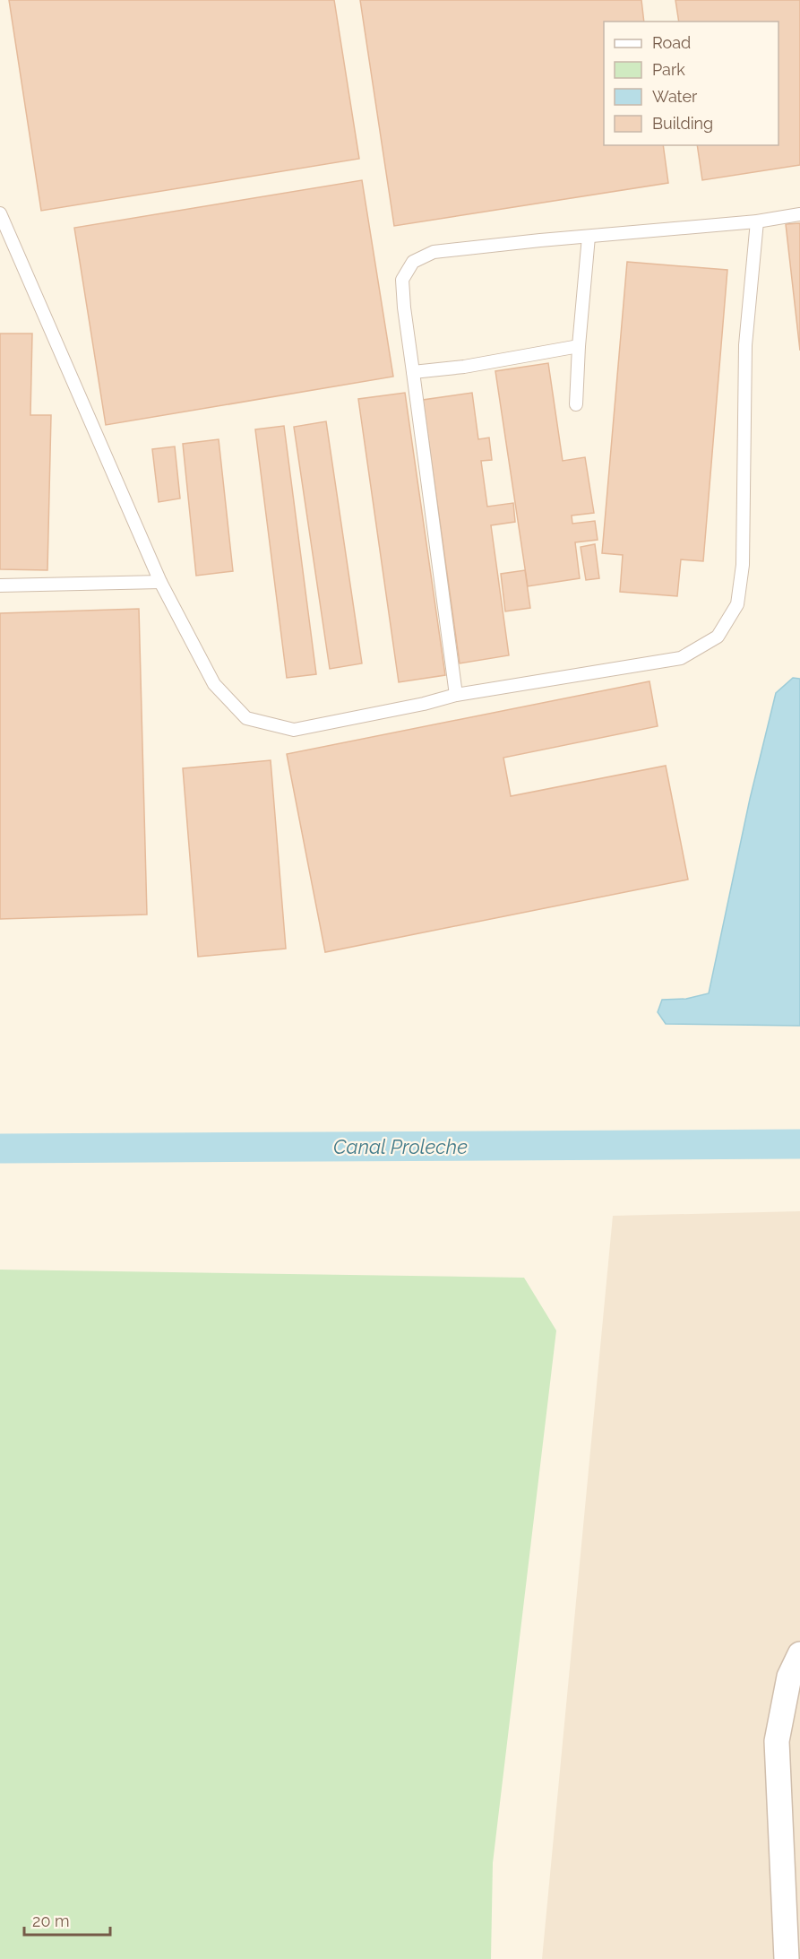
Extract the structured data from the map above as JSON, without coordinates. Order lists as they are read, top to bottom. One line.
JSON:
{"water":["Canal Proleche"],"legend":["Road","Park","Water","Building"],"scale_bar":"20 m"}
